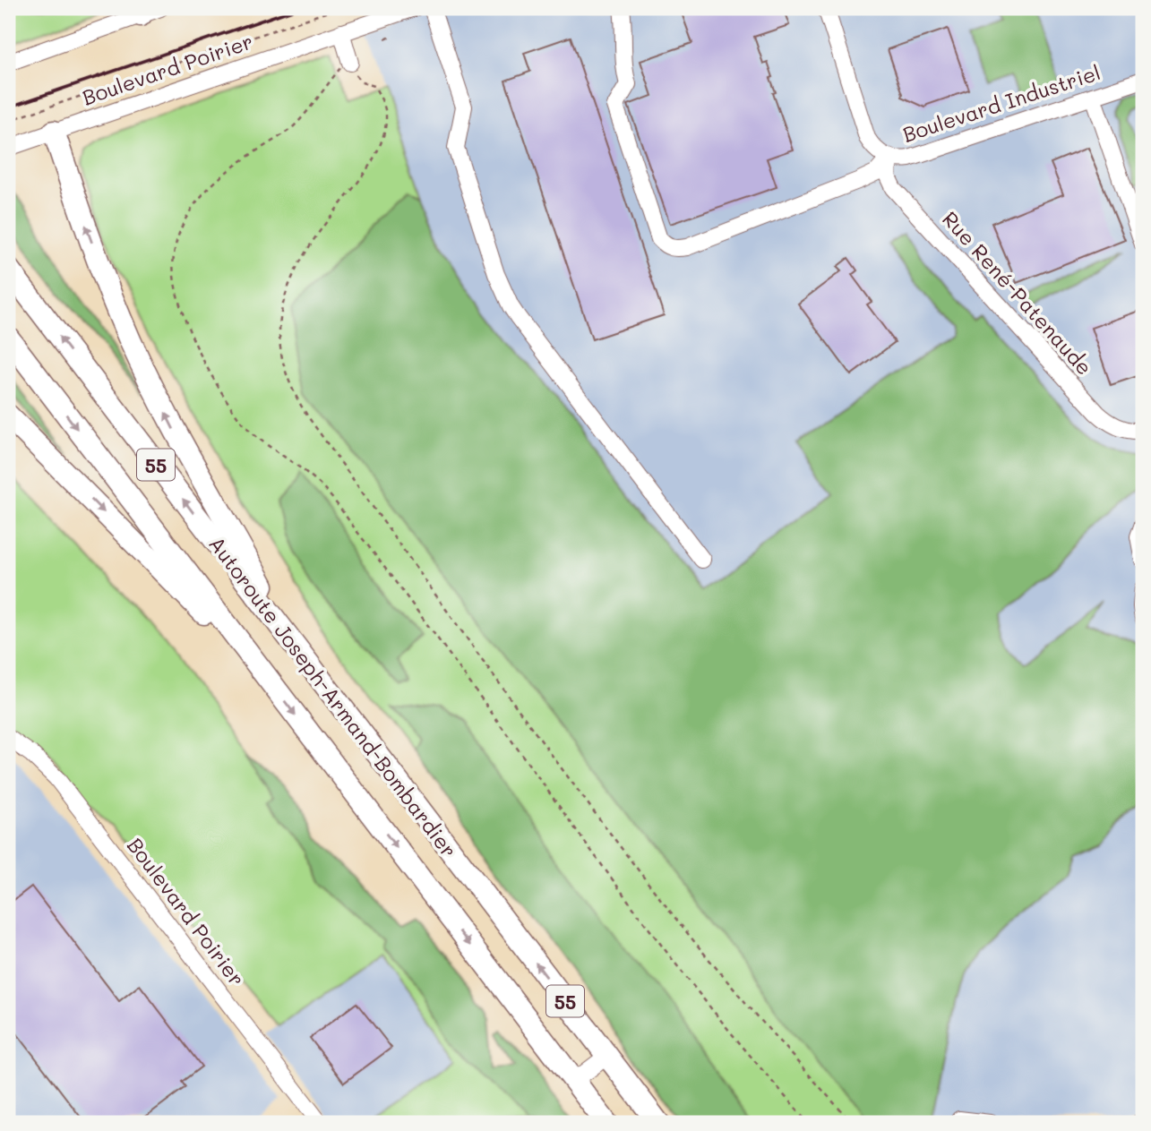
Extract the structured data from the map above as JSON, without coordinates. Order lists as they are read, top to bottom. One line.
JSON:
{"streets":{"highway":["55","Autoroute Joseph-Armand-Bombardier"],"street":["Boulevard Poirier","Boulevard Industriel","Rue René-Patenaude"]},"crossings":[["Boulevard Industriel","Rue René-Patenaude"]]}
